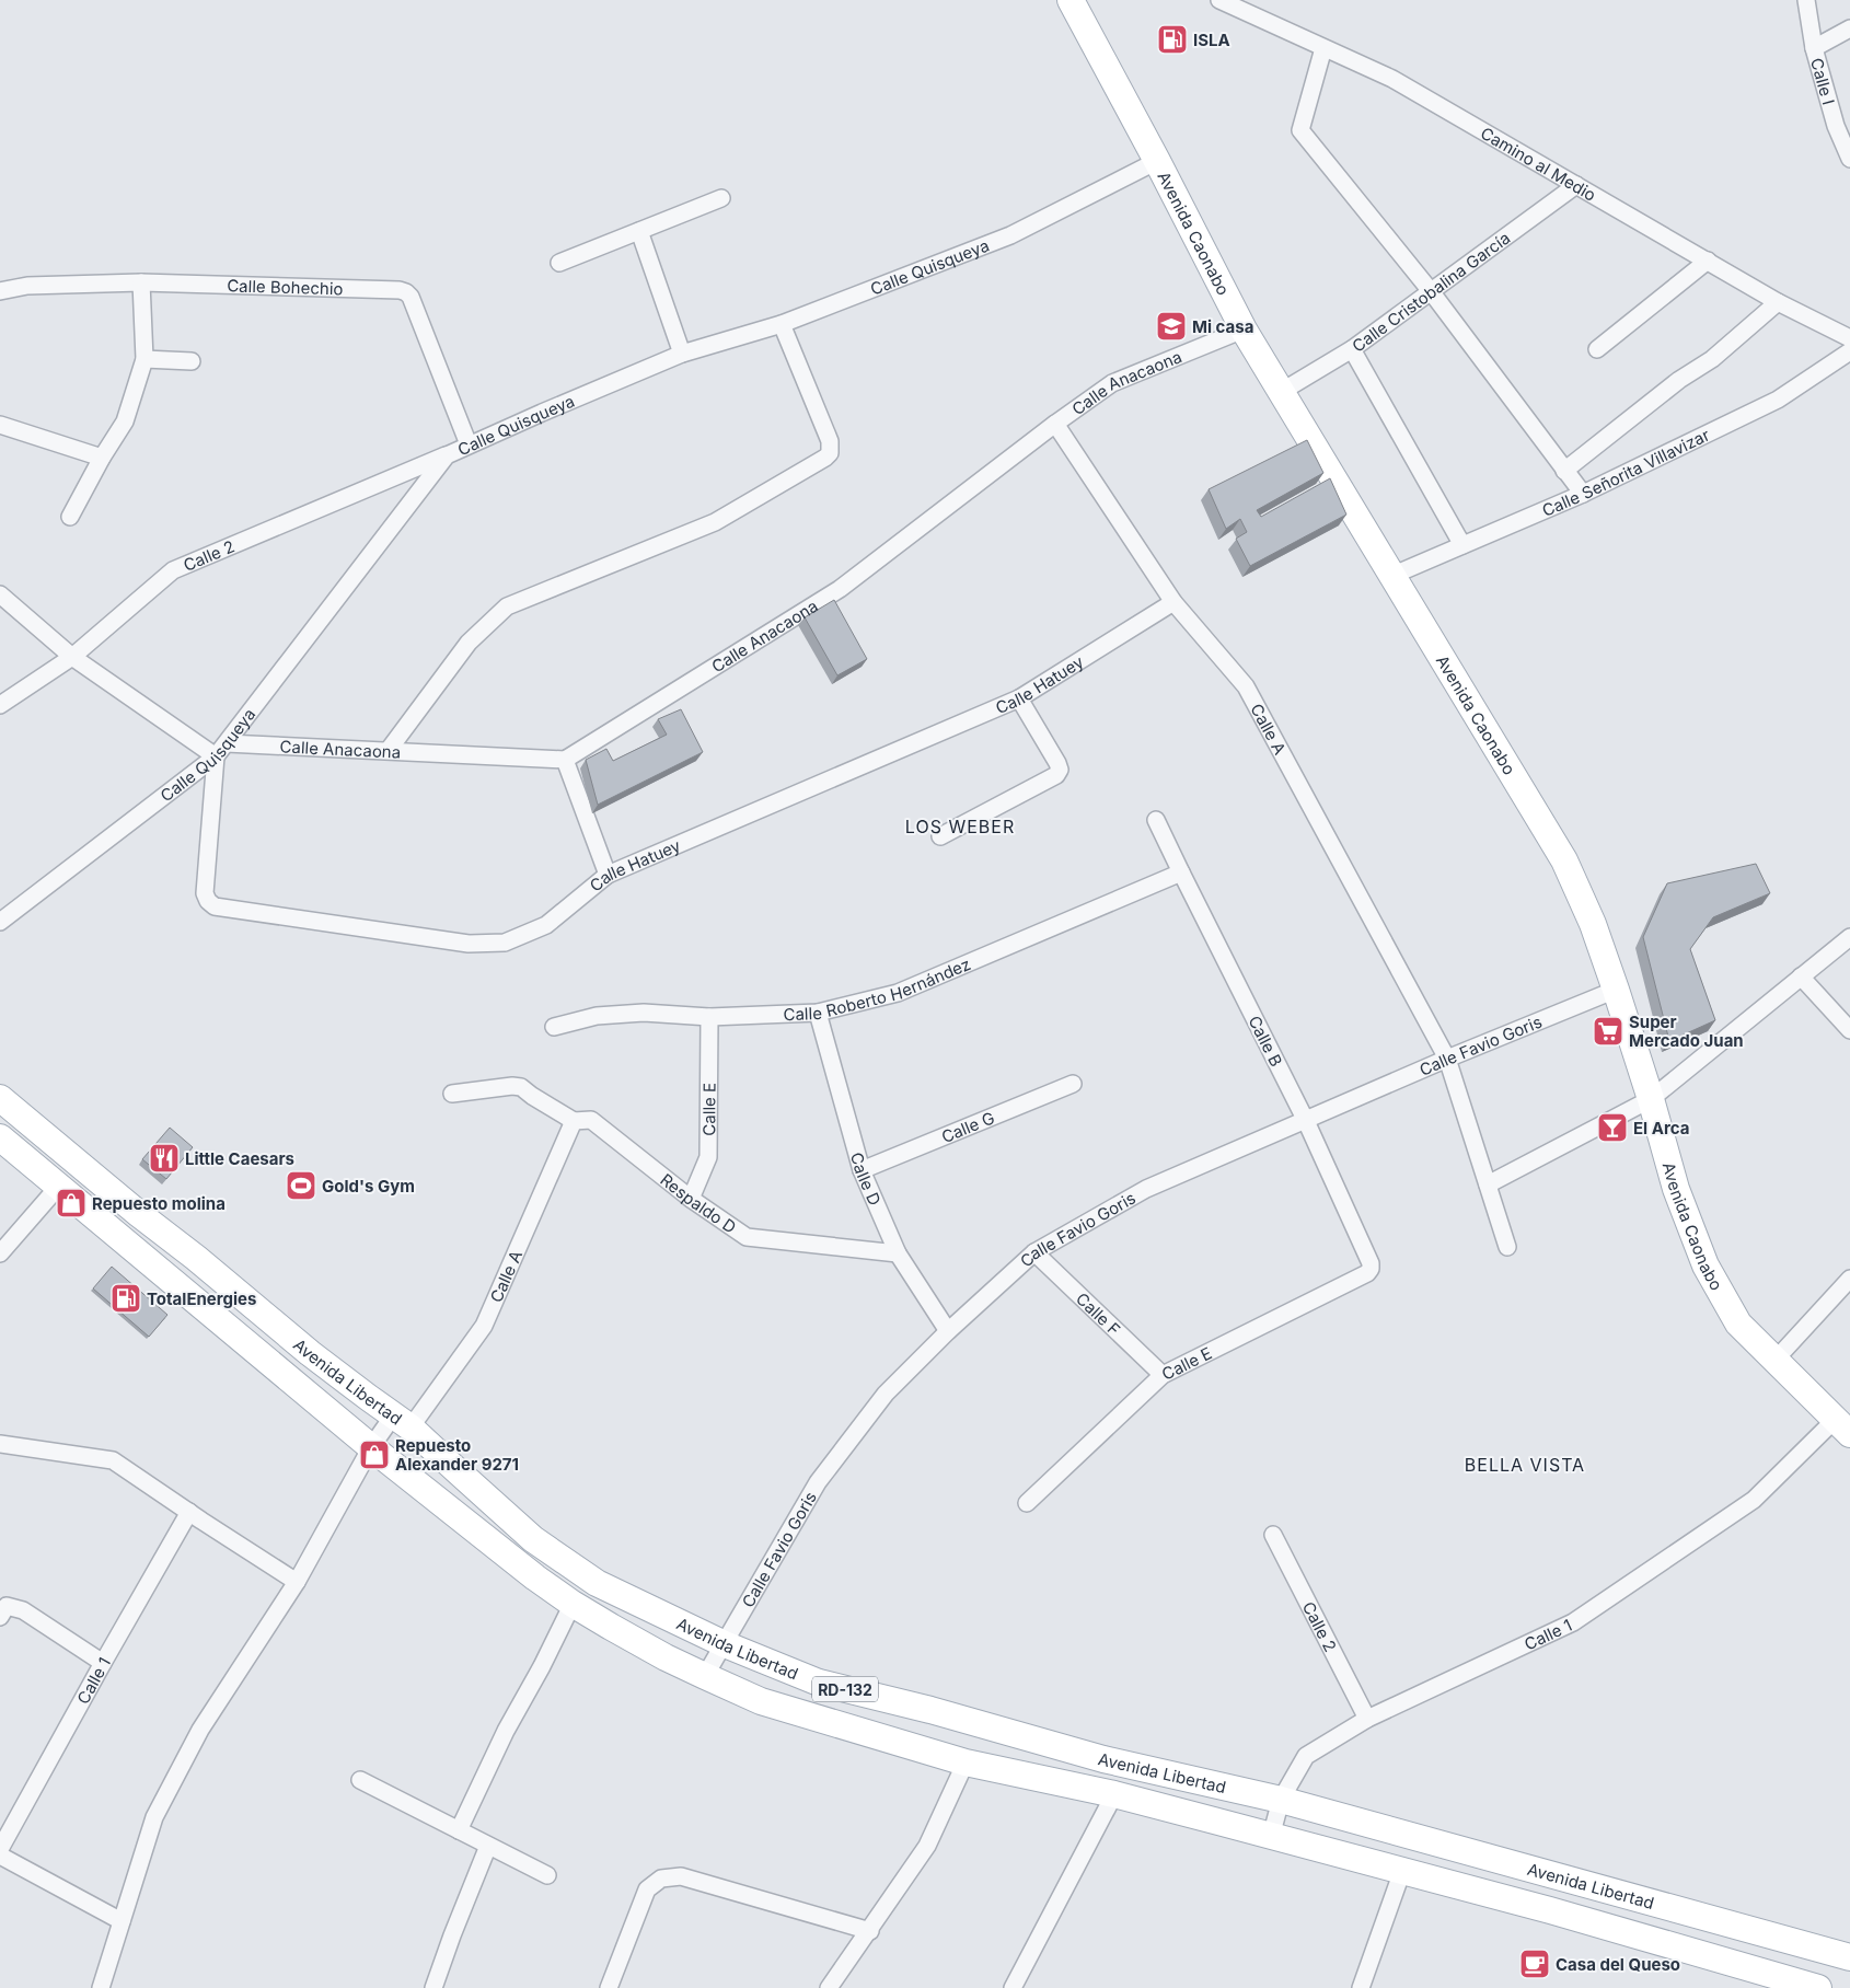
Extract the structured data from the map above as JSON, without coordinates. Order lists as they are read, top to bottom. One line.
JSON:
{"streets":{"main road":["Avenida Caonabo","Avenida Libertad","RD-132"],"street":["Calle I","Camino al Medio","Calle Quisqueya","Calle Bohechio","Calle Cristobalina García","Calle Anacaona","Calle Señorita Villavizar","Calle 2","Calle Hatuey","Calle A","Calle Roberto Hernández","Calle B","Calle Favio Goris","Calle E","Calle G","Calle D","Respaldo D","Calle F","Calle 1"]},"crossings":[["Camino al Medio","Calle Cristobalina García"],["Avenida Caonabo","Calle Quisqueya"],["Avenida Caonabo","Calle Cristobalina García"],["Avenida Caonabo","Calle Anacaona"],["Avenida Caonabo","Calle Señorita Villavizar"],["Avenida Caonabo","Calle Favio Goris"],["Avenida Caonabo","Calle 1"],["Calle Quisqueya","Calle Bohechio"],["Calle Quisqueya","Calle Anacaona"],["Calle Quisqueya","Calle 2"],["Calle Quisqueya","Calle Hatuey"],["Calle Anacaona","Calle A"],["Calle 2","Calle 1"],["Calle Hatuey","Calle A"],["Calle A","Calle Favio Goris"],["Calle A","Respaldo D"],["Calle A","Avenida Libertad"],["Calle Roberto Hernández","Calle B"],["Calle Roberto Hernández","Calle E"],["Calle Roberto Hernández","Calle D"],["Calle B","Calle Favio Goris"],["Calle B","Calle E"],["Calle Favio Goris","Calle D"],["Calle Favio Goris","Calle F"],["Calle Favio Goris","Avenida Libertad"],["Calle E","Respaldo D"],["Calle E","Calle F"],["Calle G","Calle D"],["Calle D","Respaldo D"],["Avenida Libertad","Calle 1"]],"districts":["LOS WEBER","BELLA VISTA"],"places":{"fuel station":["ISLA","TotalEnergies"],"school or university":["Mi casa"],"supermarket":["Super Mercado Juan"],"bar":["El Arca"],"restaurant":["Little Caesars"],"sports":["Gold's Gym"],"shop":["Repuesto molina","Repuesto Alexander 9271"],"cafe":["Casa del Queso"]}}
